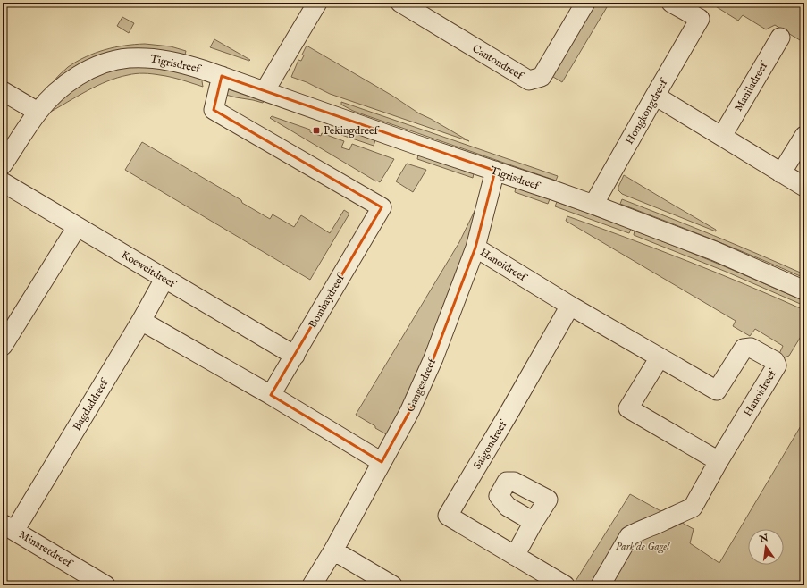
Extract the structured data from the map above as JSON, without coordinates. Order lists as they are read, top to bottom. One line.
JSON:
{"streets":{"street":["Cantondreef","Tigrisdreef","Maniladreef","Hongkongdreef","Hanoidreef","Koeweitdreef","Bombaydreef","Gangesdreef","Bagdaddreef","Saigondreef","Minaretdreef"]},"crossings":[["Tigrisdreef","Hongkongdreef"],["Tigrisdreef","Bombaydreef"],["Tigrisdreef","Gangesdreef"],["Hanoidreef","Gangesdreef"],["Hanoidreef","Saigondreef"],["Koeweitdreef","Bombaydreef"],["Koeweitdreef","Bagdaddreef"],["Bagdaddreef","Minaretdreef"]],"parks":["Park de Gagel"],"places":{"transit":["Pekingdreef"]},"north":"top"}
